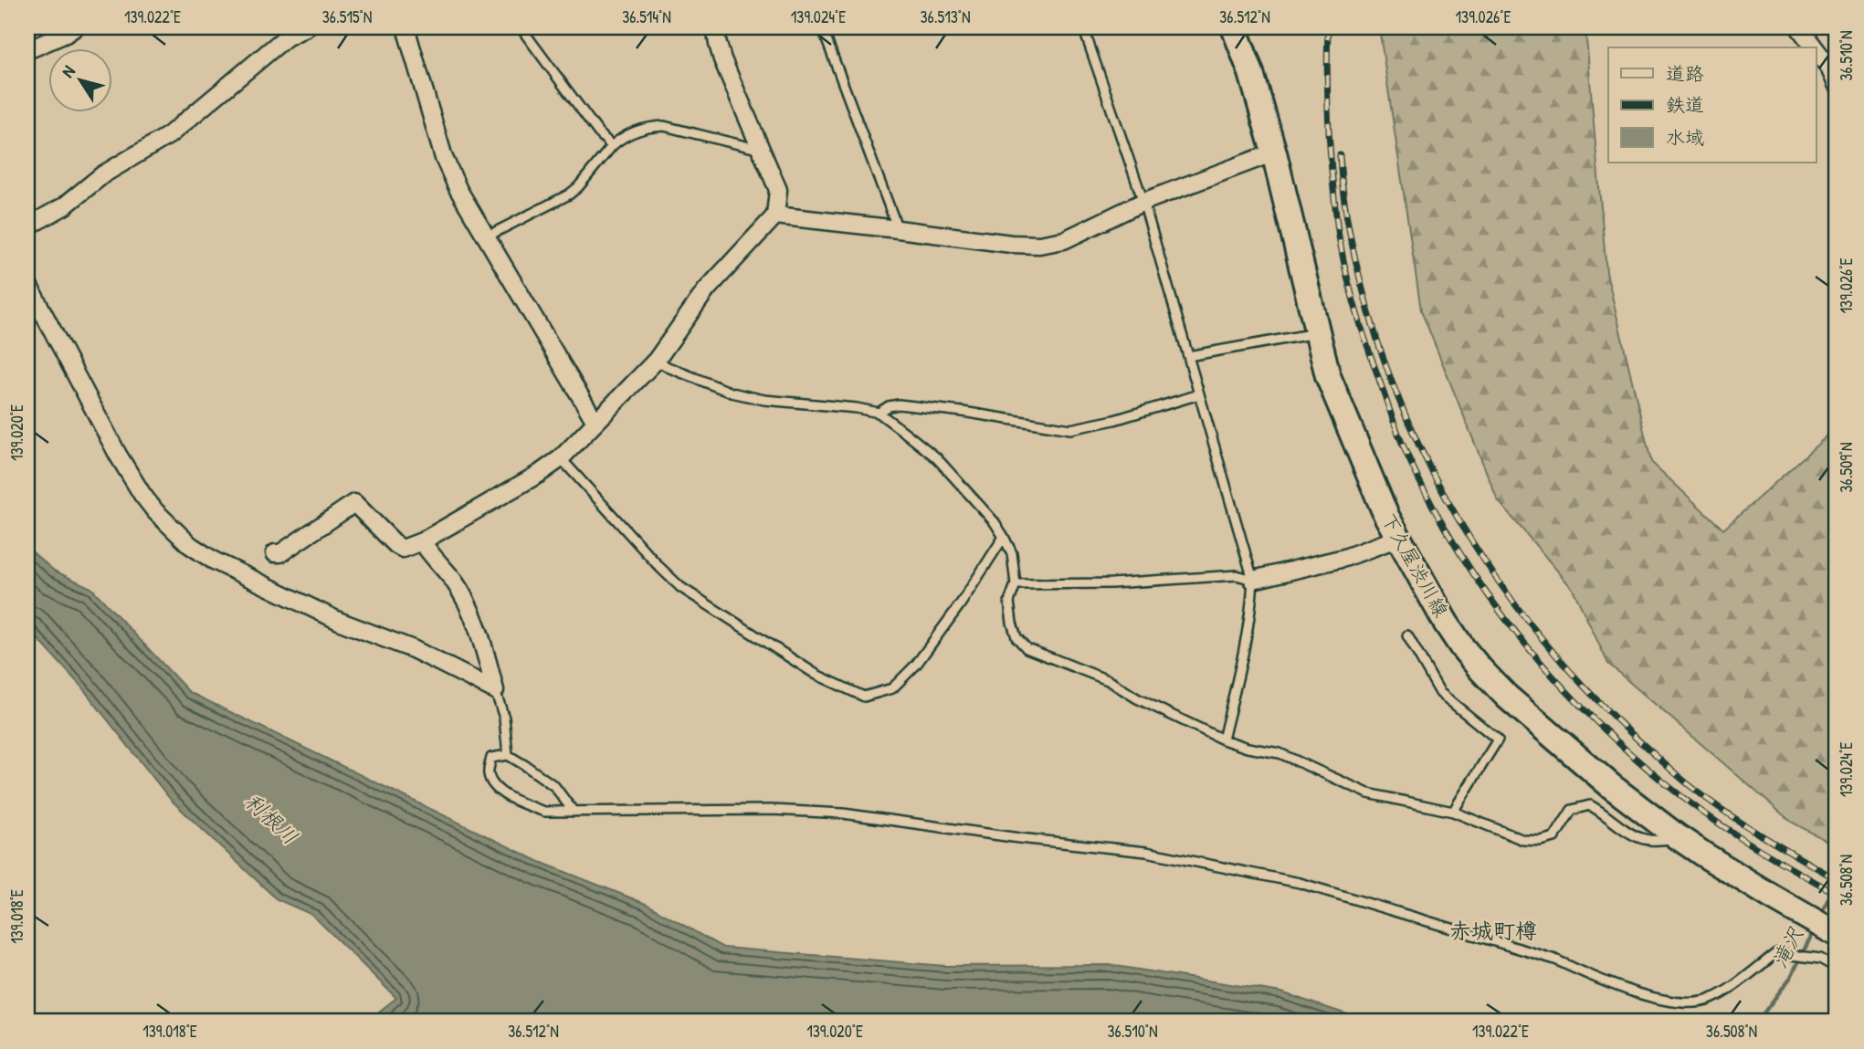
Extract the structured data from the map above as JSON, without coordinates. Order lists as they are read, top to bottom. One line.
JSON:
{"streets":{"main road":["下久屋渋川線"]},"districts":["赤城町樽"],"water":["利根川","滝沢"],"legend":["道路","鉄道","水域"],"north":"top left","coordinates":["139.022°E","36.515°N","36.514°N","139.024°E","36.513°N","36.512°N","139.026°E","36.510°N","139.020°E","36.509°N","36.508°N","139.018°E"]}
